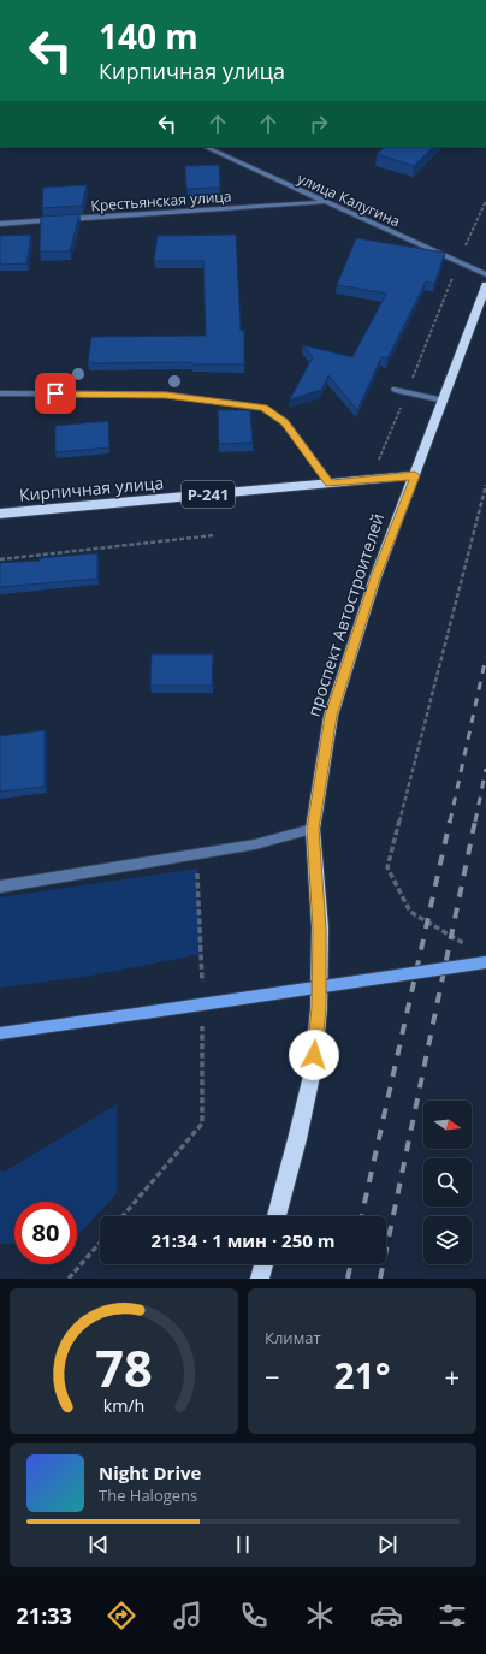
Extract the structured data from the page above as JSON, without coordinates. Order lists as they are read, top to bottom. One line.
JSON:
{"streets":{"highway":["Кирпичная улица","Р-241","проспект Автостроителей"],"street":["улица Калугина","Крестьянская улица"]},"crossings":[["улица Калугина","Крестьянская улица"],["Кирпичная улица","проспект Автостроителей"]],"north":"right","page":{"turn":["140 m","Кирпичная улица"],"limit":"80","trip":"21:34 · 1 мин · 250 m","tile":"Климат","heat":["−","21°","+"],"song":["Night Drive","The Halogens"],"tabs":"21:33","gauge":["78","km/h"]}}
